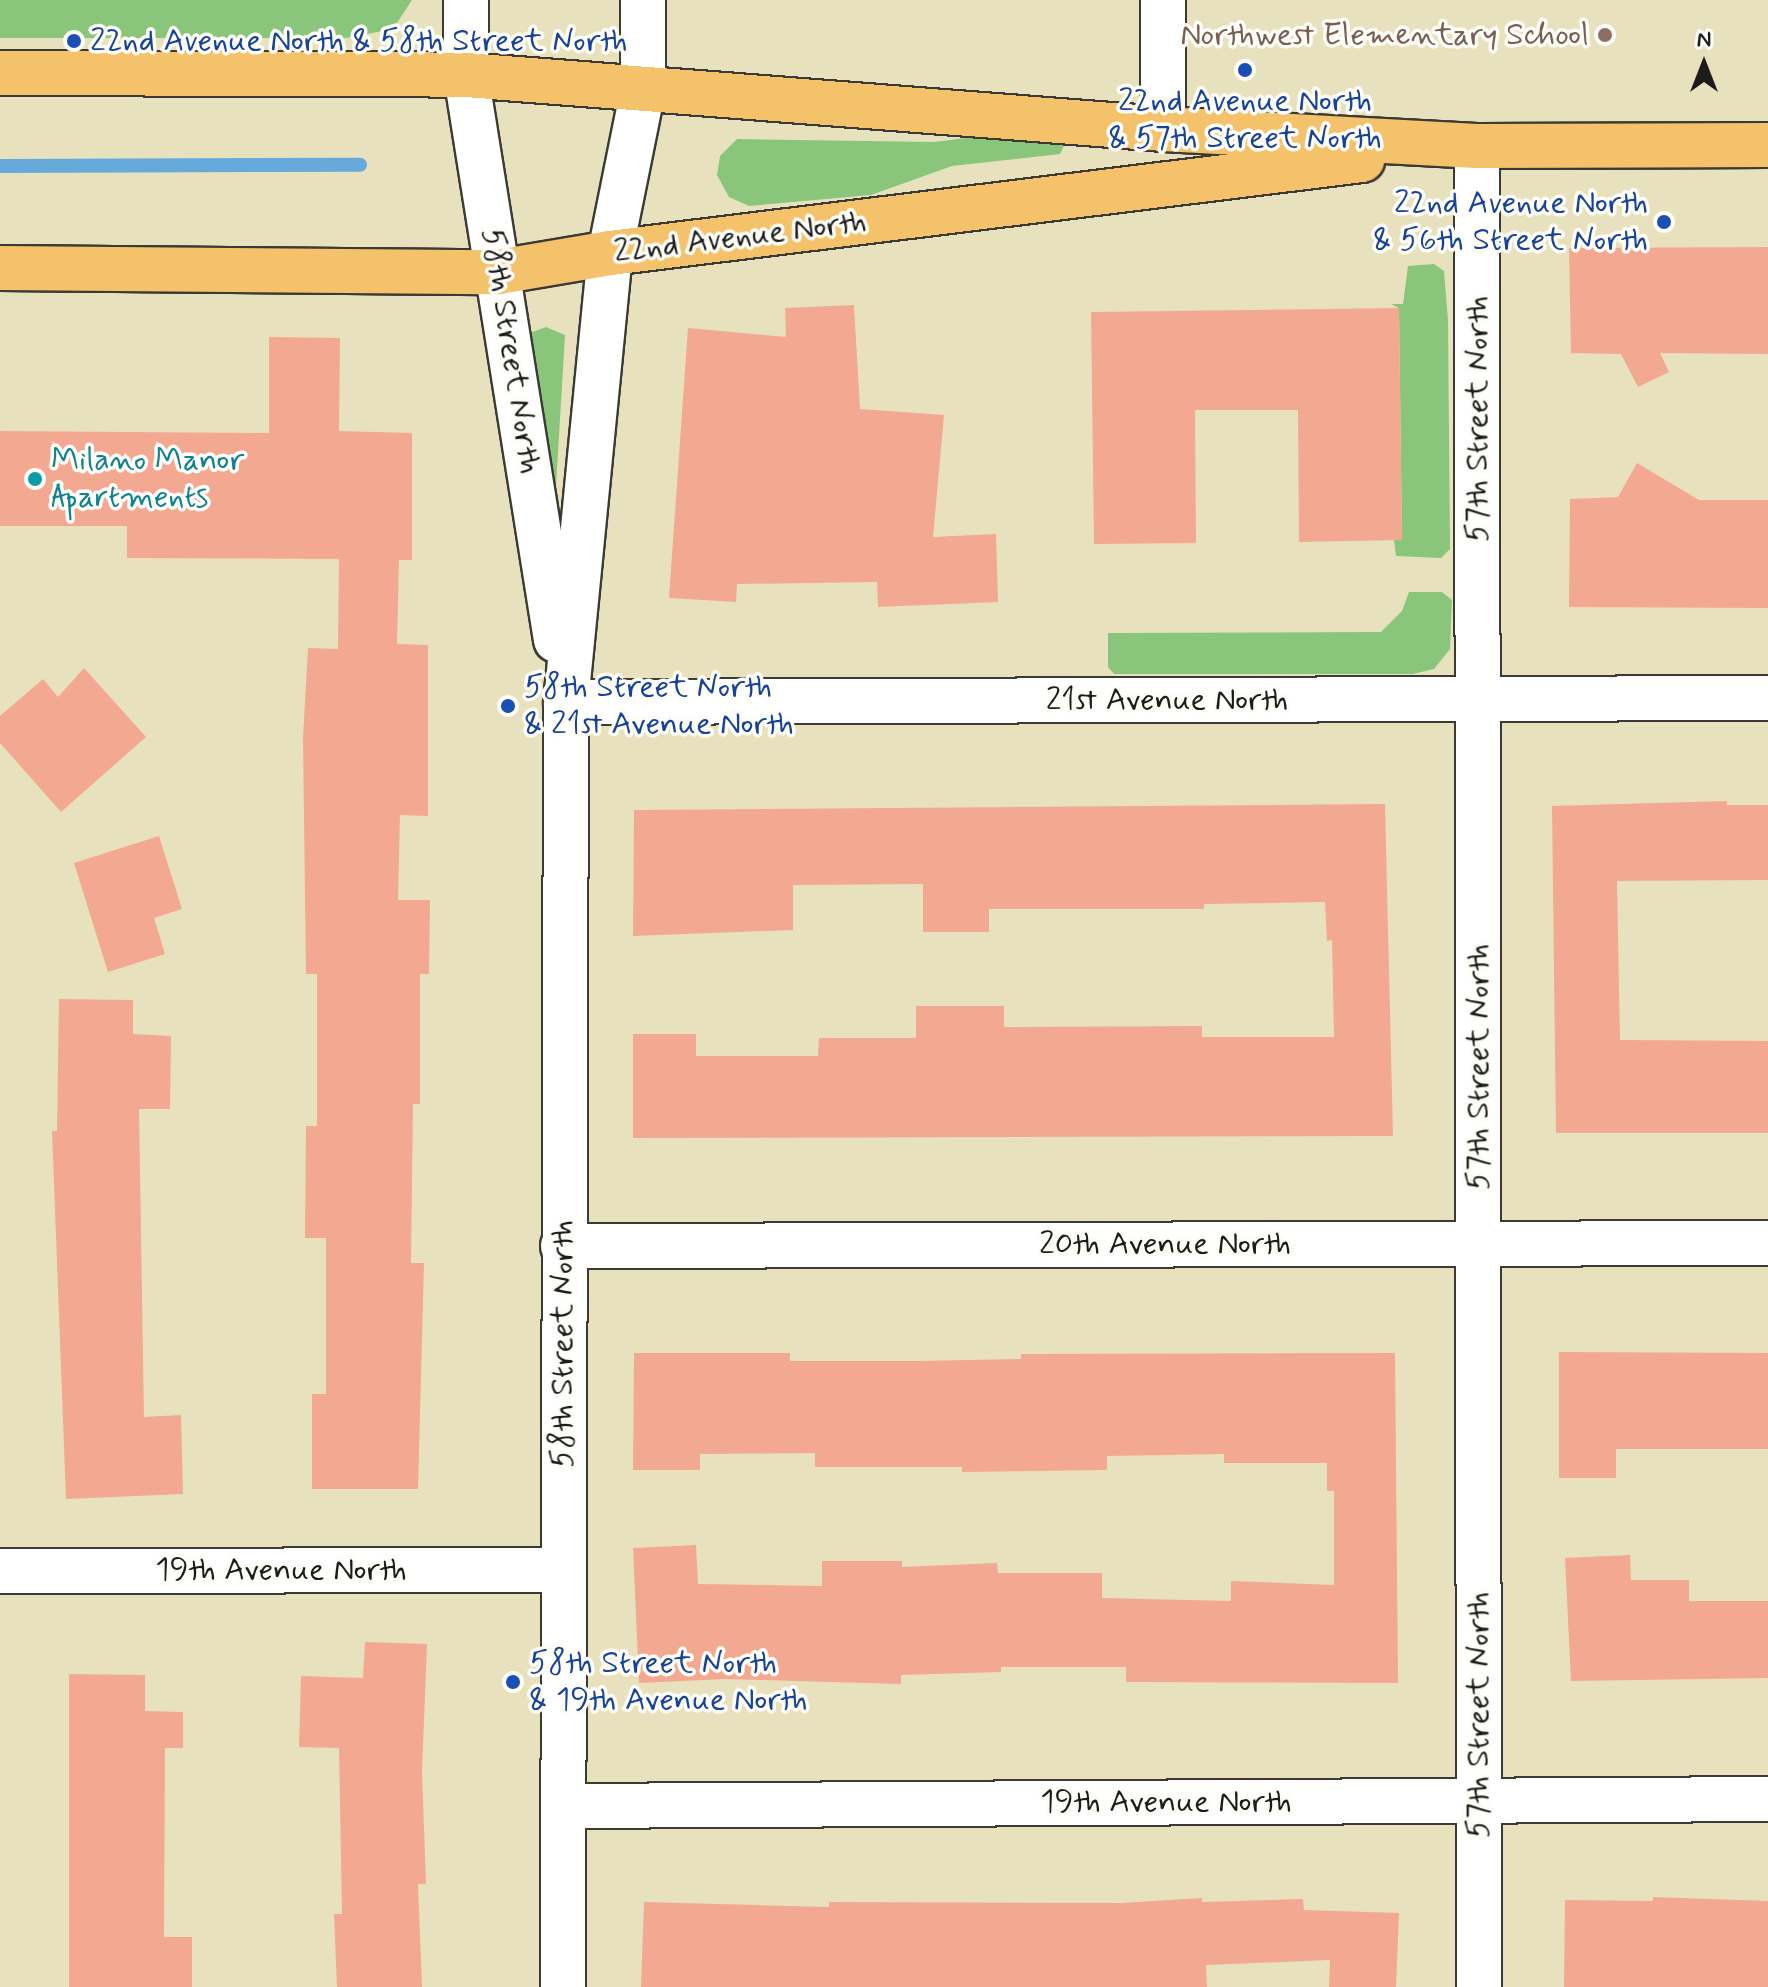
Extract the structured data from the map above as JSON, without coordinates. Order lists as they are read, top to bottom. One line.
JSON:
{"streets":{"main road":["22nd Avenue North"],"street":["58th Street North","57th Street North","21st Avenue North","20th Avenue North","19th Avenue North"]},"crossings":[["22nd Avenue North","58th Street North"],["22nd Avenue North","57th Street North"],["58th Street North","21st Avenue North"],["58th Street North","20th Avenue North"],["58th Street North","19th Avenue North"],["57th Street North","21st Avenue North"],["57th Street North","20th Avenue North"],["57th Street North","19th Avenue North"]],"places":["Northwest Elementary School","22nd Avenue North & 58th Street North","22nd Avenue North & 57th Street North","22nd Avenue North & 56th Street North","Milano Manor Apartments","58th Street North & 21st Avenue North","58th Street North & 19th Avenue North"],"north":"top"}
